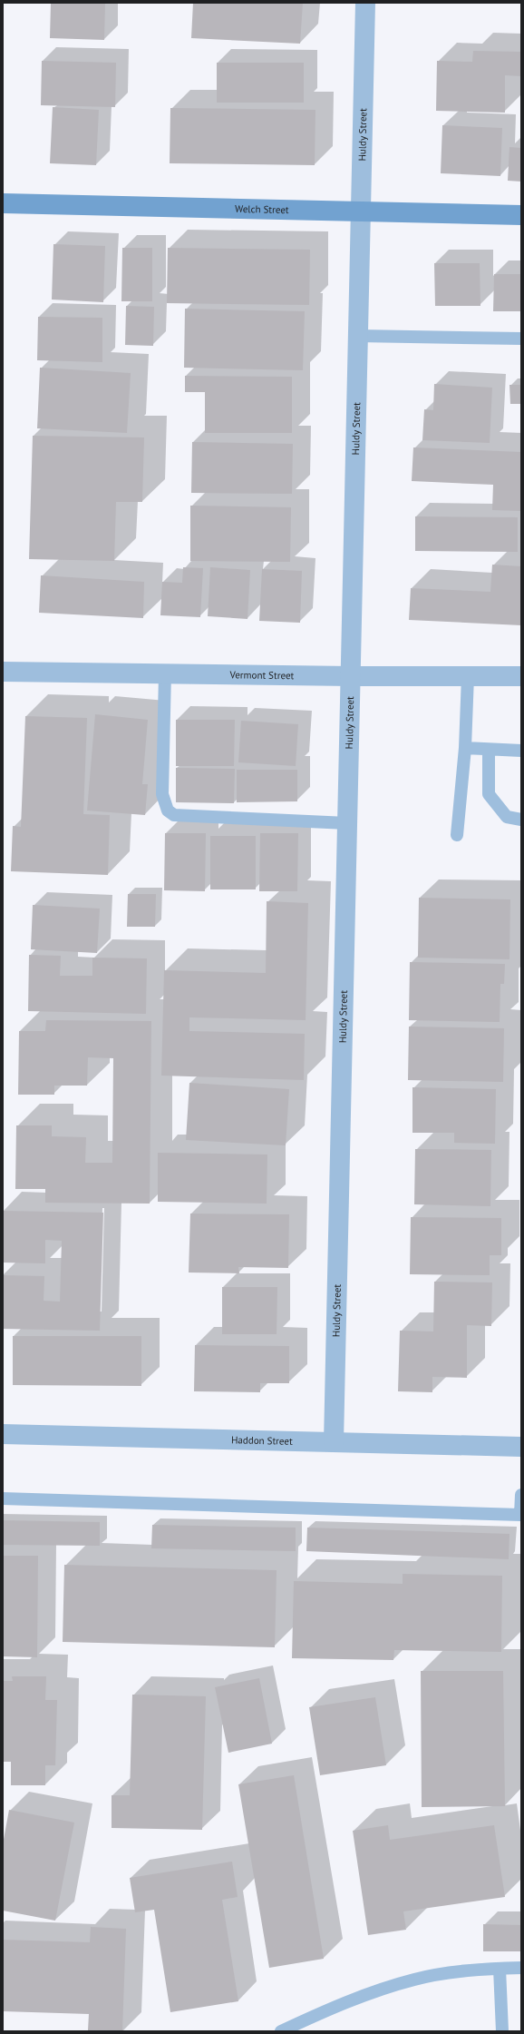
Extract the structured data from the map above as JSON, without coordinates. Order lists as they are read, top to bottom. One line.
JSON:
{"streets":{"street":["Huldy Street","Welch Street","Vermont Street","Haddon Street"]},"crossings":[["Huldy Street","Welch Street"],["Huldy Street","Vermont Street"],["Huldy Street","Haddon Street"]]}
